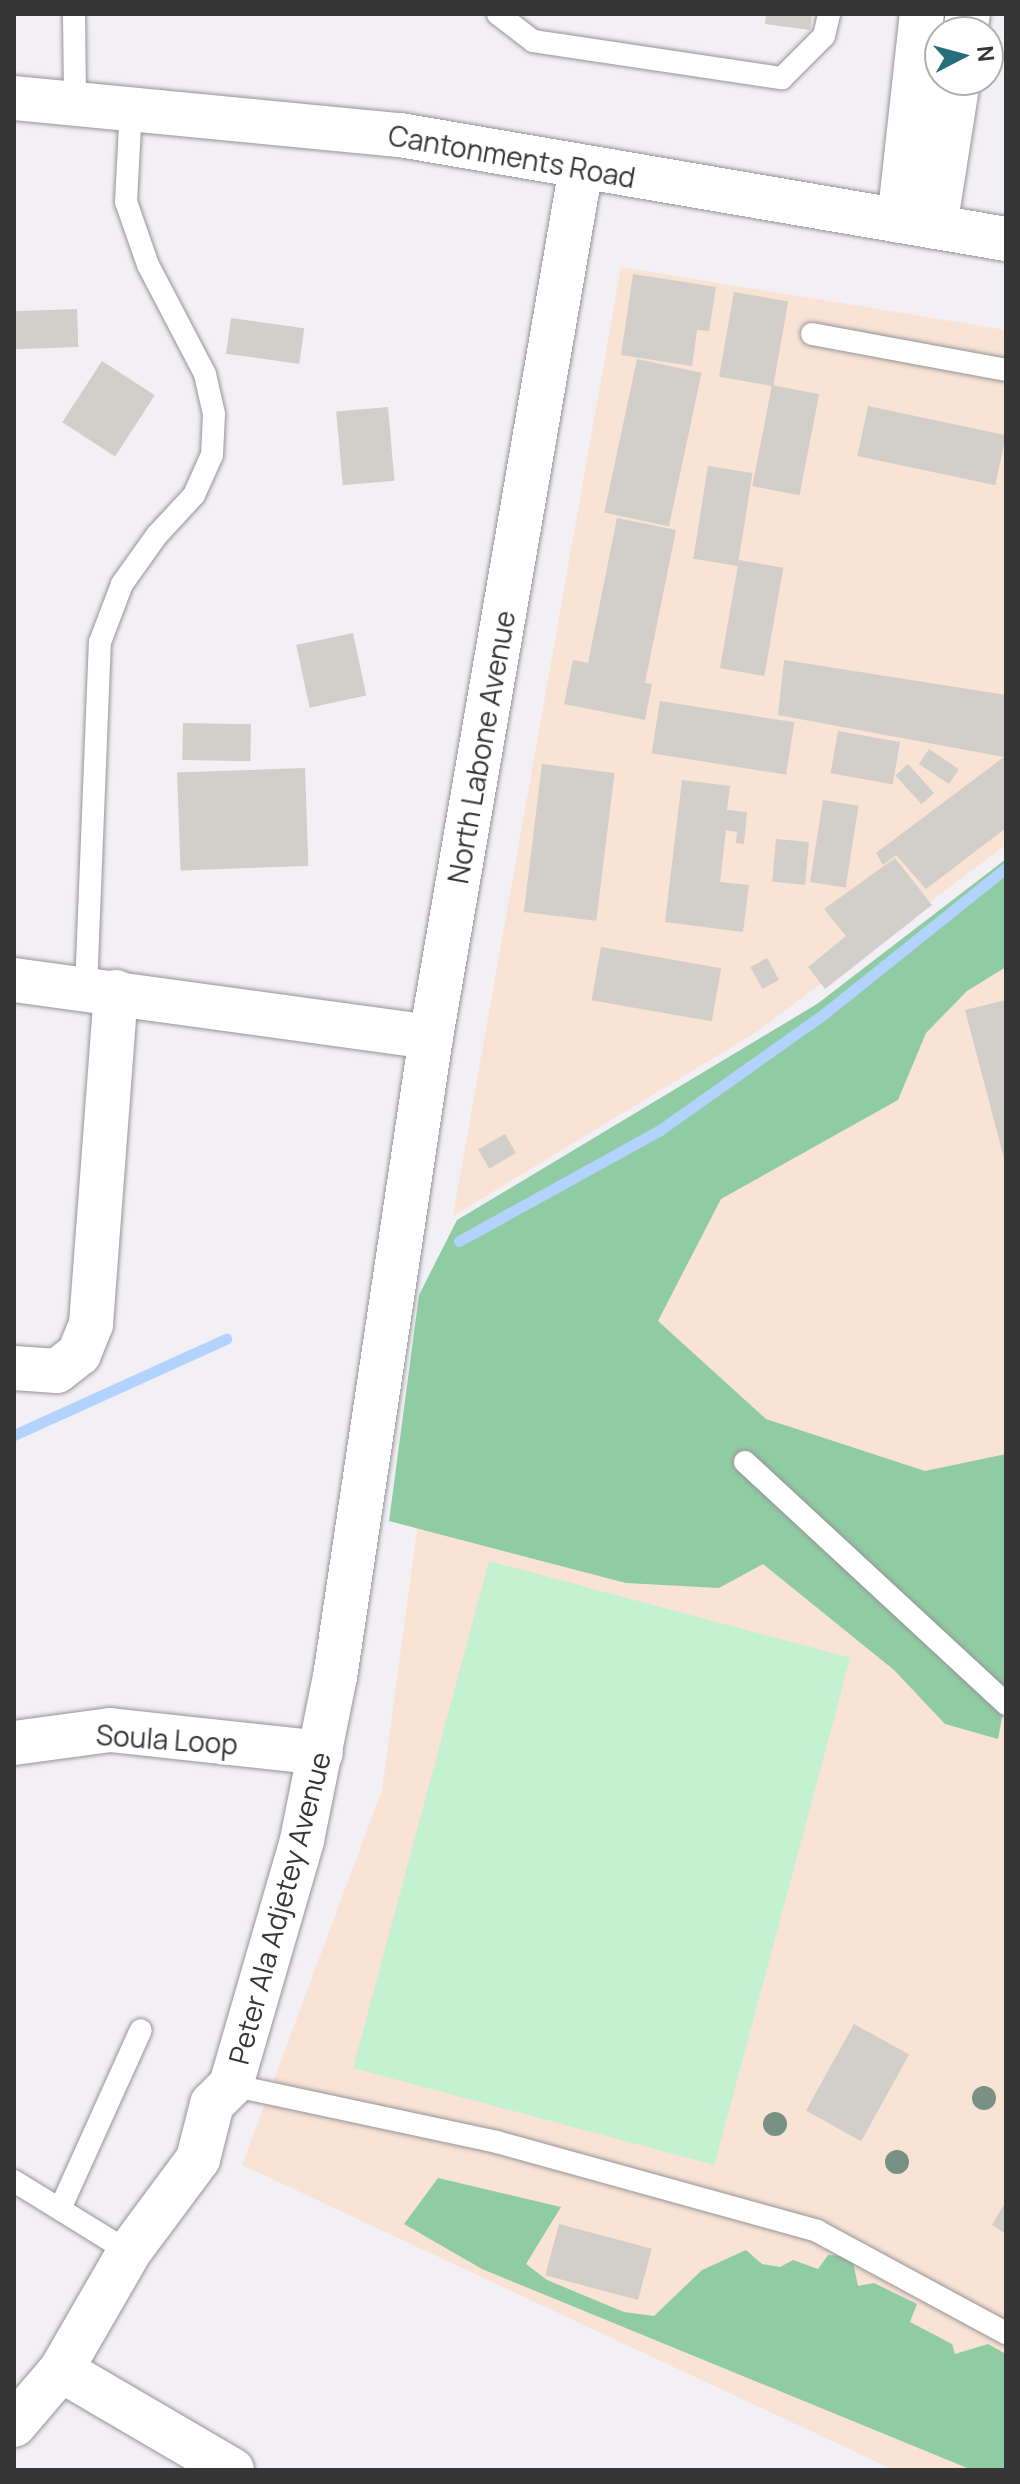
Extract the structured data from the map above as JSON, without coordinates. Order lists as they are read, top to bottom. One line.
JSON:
{"streets":{"street":["Cantonments Road","North Labone Avenue","Soula Loop","Peter Ala Adjetey Avenue"]},"crossings":[["Cantonments Road","North Labone Avenue"],["North Labone Avenue","Peter Ala Adjetey Avenue"],["Soula Loop","Peter Ala Adjetey Avenue"]],"north":"right"}
